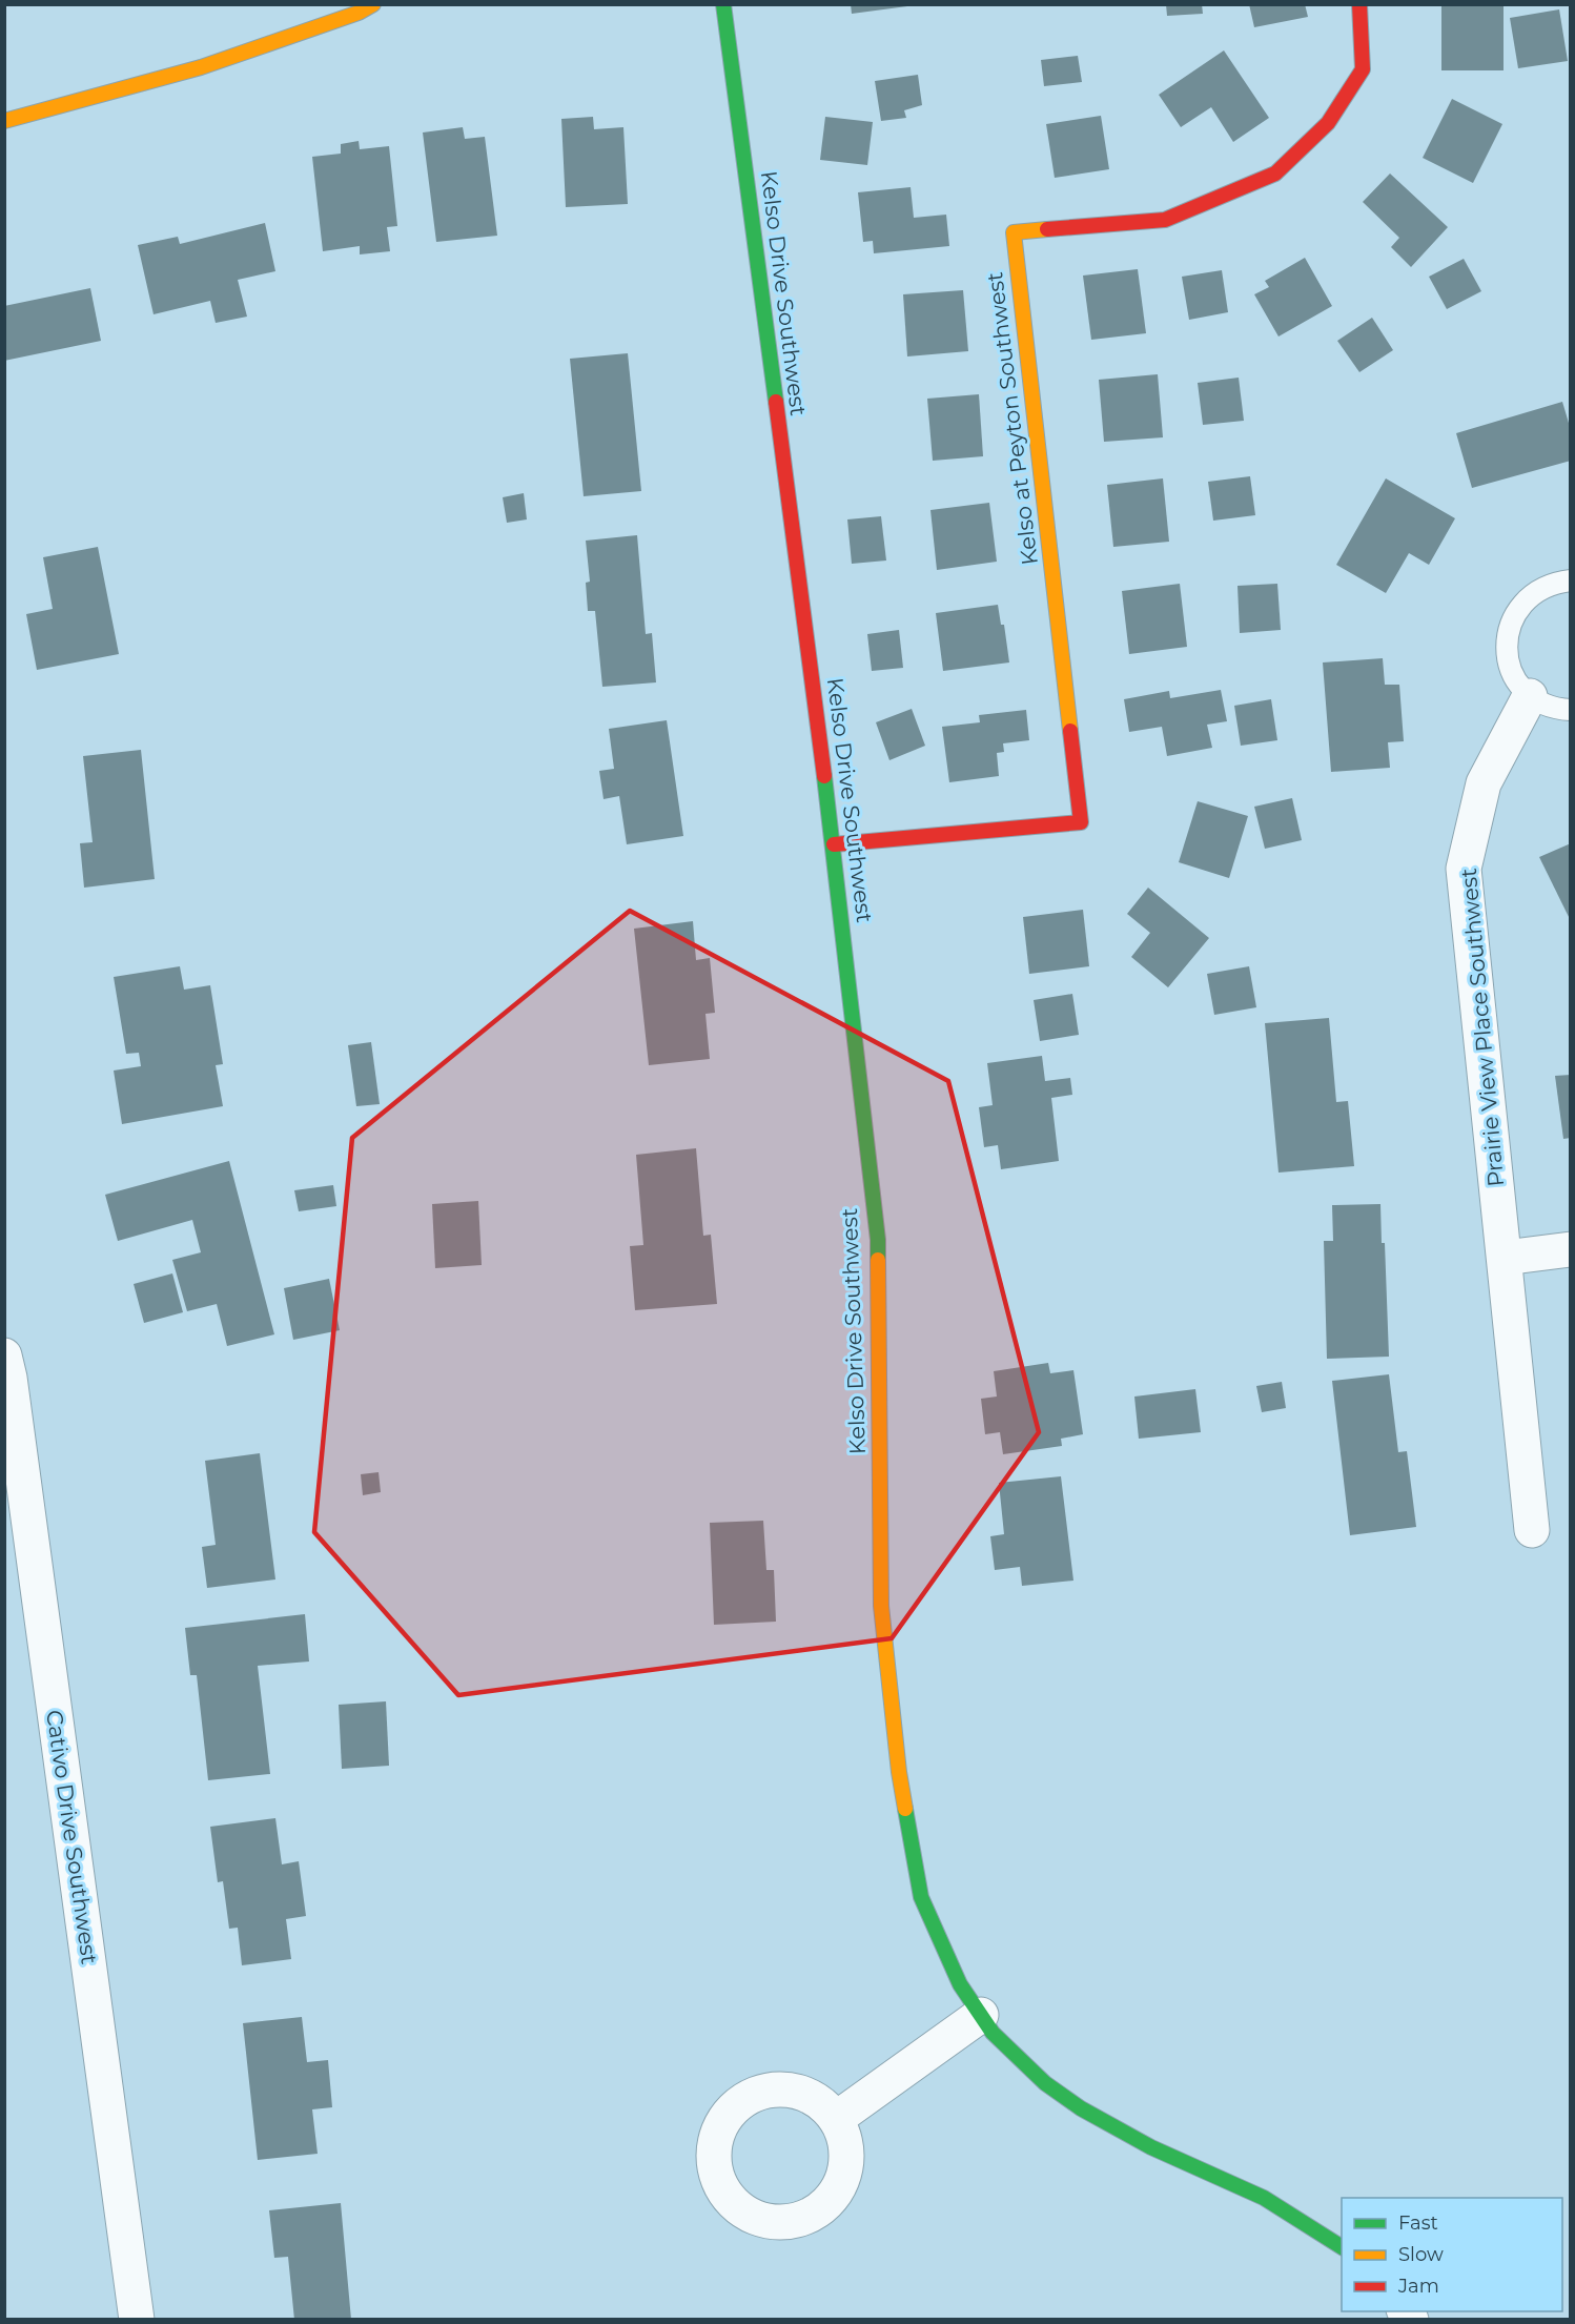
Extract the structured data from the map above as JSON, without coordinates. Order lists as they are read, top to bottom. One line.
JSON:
{"streets":{"street":["Kelso Drive Southwest","Kelso at Peyton Southwest","Prairie View Place Southwest","Cativo Drive Southwest"]},"crossings":[["Kelso Drive Southwest","Kelso at Peyton Southwest"]],"legend":["Fast","Slow","Jam"]}
